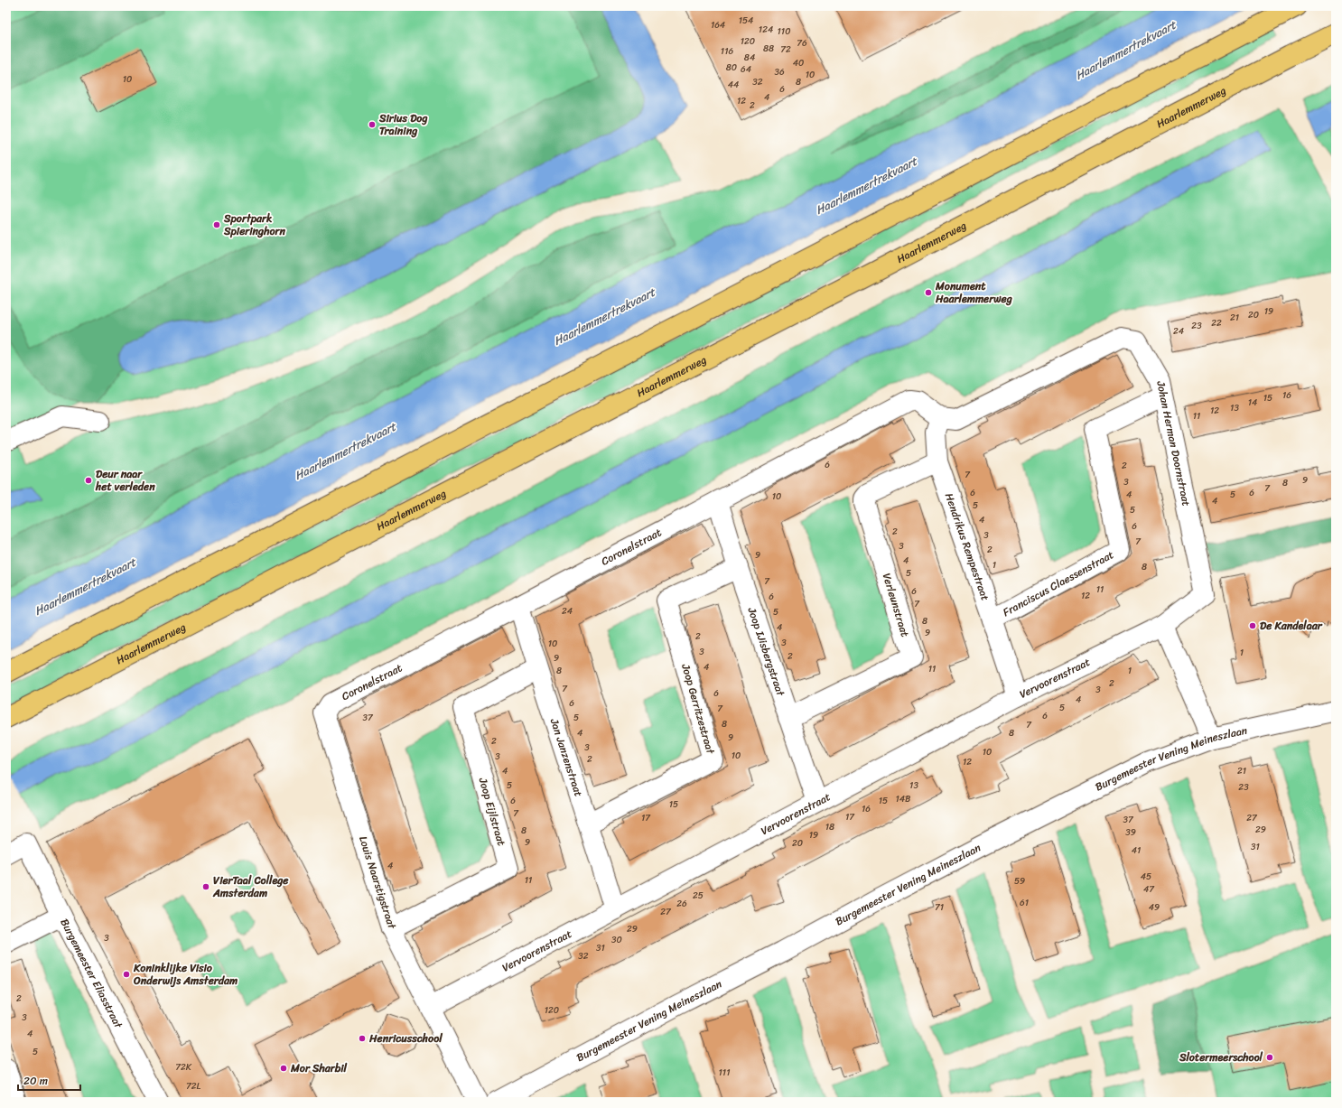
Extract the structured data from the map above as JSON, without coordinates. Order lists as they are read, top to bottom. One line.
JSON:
{"streets":{"main road":["Haarlemmerweg"],"street":["Johan Herman Doornstraat","Coronelstraat","Hendrikus Rempestraat","Franciscus Claessenstraat","Verleunstraat","Joop IJisbergstraat","Vervoorenstraat","Joop Gerritzestraat","Jan Janzenstraat","Burgemeester Vening Meineszlaan","Joop Eijlstraat","Louis Naarstigstraat","Burgemeester Eliasstraat"]},"crossings":[["Johan Herman Doornstraat","Coronelstraat"],["Johan Herman Doornstraat","Hendrikus Rempestraat"],["Johan Herman Doornstraat","Franciscus Claessenstraat"],["Johan Herman Doornstraat","Vervoorenstraat"],["Coronelstraat","Hendrikus Rempestraat"],["Coronelstraat","Joop IJisbergstraat"],["Coronelstraat","Jan Janzenstraat"],["Coronelstraat","Louis Naarstigstraat"],["Hendrikus Rempestraat","Franciscus Claessenstraat"],["Hendrikus Rempestraat","Verleunstraat"],["Hendrikus Rempestraat","Vervoorenstraat"],["Verleunstraat","Joop IJisbergstraat"],["Joop IJisbergstraat","Vervoorenstraat"],["Joop IJisbergstraat","Joop Gerritzestraat"],["Vervoorenstraat","Jan Janzenstraat"],["Vervoorenstraat","Louis Naarstigstraat"],["Joop Gerritzestraat","Jan Janzenstraat"],["Jan Janzenstraat","Joop Eijlstraat"],["Joop Eijlstraat","Louis Naarstigstraat"]],"water":["Haarlemmertrekvaart"],"places":["Sirius Dog Training","Sportpark Spieringhorn","Monument Haarlemmerweg","Deur naar het verleden","De Kandelaar","VierTaal College Amsterdam","Koninklijke Visio Onderwijs Amsterdam","Henricusschool","Slotermeerschool","Mor Sharbil"],"house_numbers":["154","164","124","110","120","76","88","72","116","84","40","80","64","36","10","10","32","8","44","6","4","12","2","19","20","21","22","23","24","16","15","14","13","12","11","6","2","7","9","3","8","7","6","6","4","5","10","4","5","5","4","6","2","3","7","3","2","9","4","1","8","5","7","11","6","12","6","7","24","5","8","4","9","2","3","10","3","1","2","9","4","11","8","1","2","7","3","6","4","6","5","7","6","37","5","8","7","4","8","9","2","3","10","10","3","2","12","4","21","5","13","23","14B","6","15","15","16","7","17","17","27","37","18","29","8","39","19","9","20","31","41","4","45","11","59","47","25","61","26","71","49","27","29","3","30","31","32","2","120","3","4","5","72K","111","72L"],"scale_bar":"20 m"}
